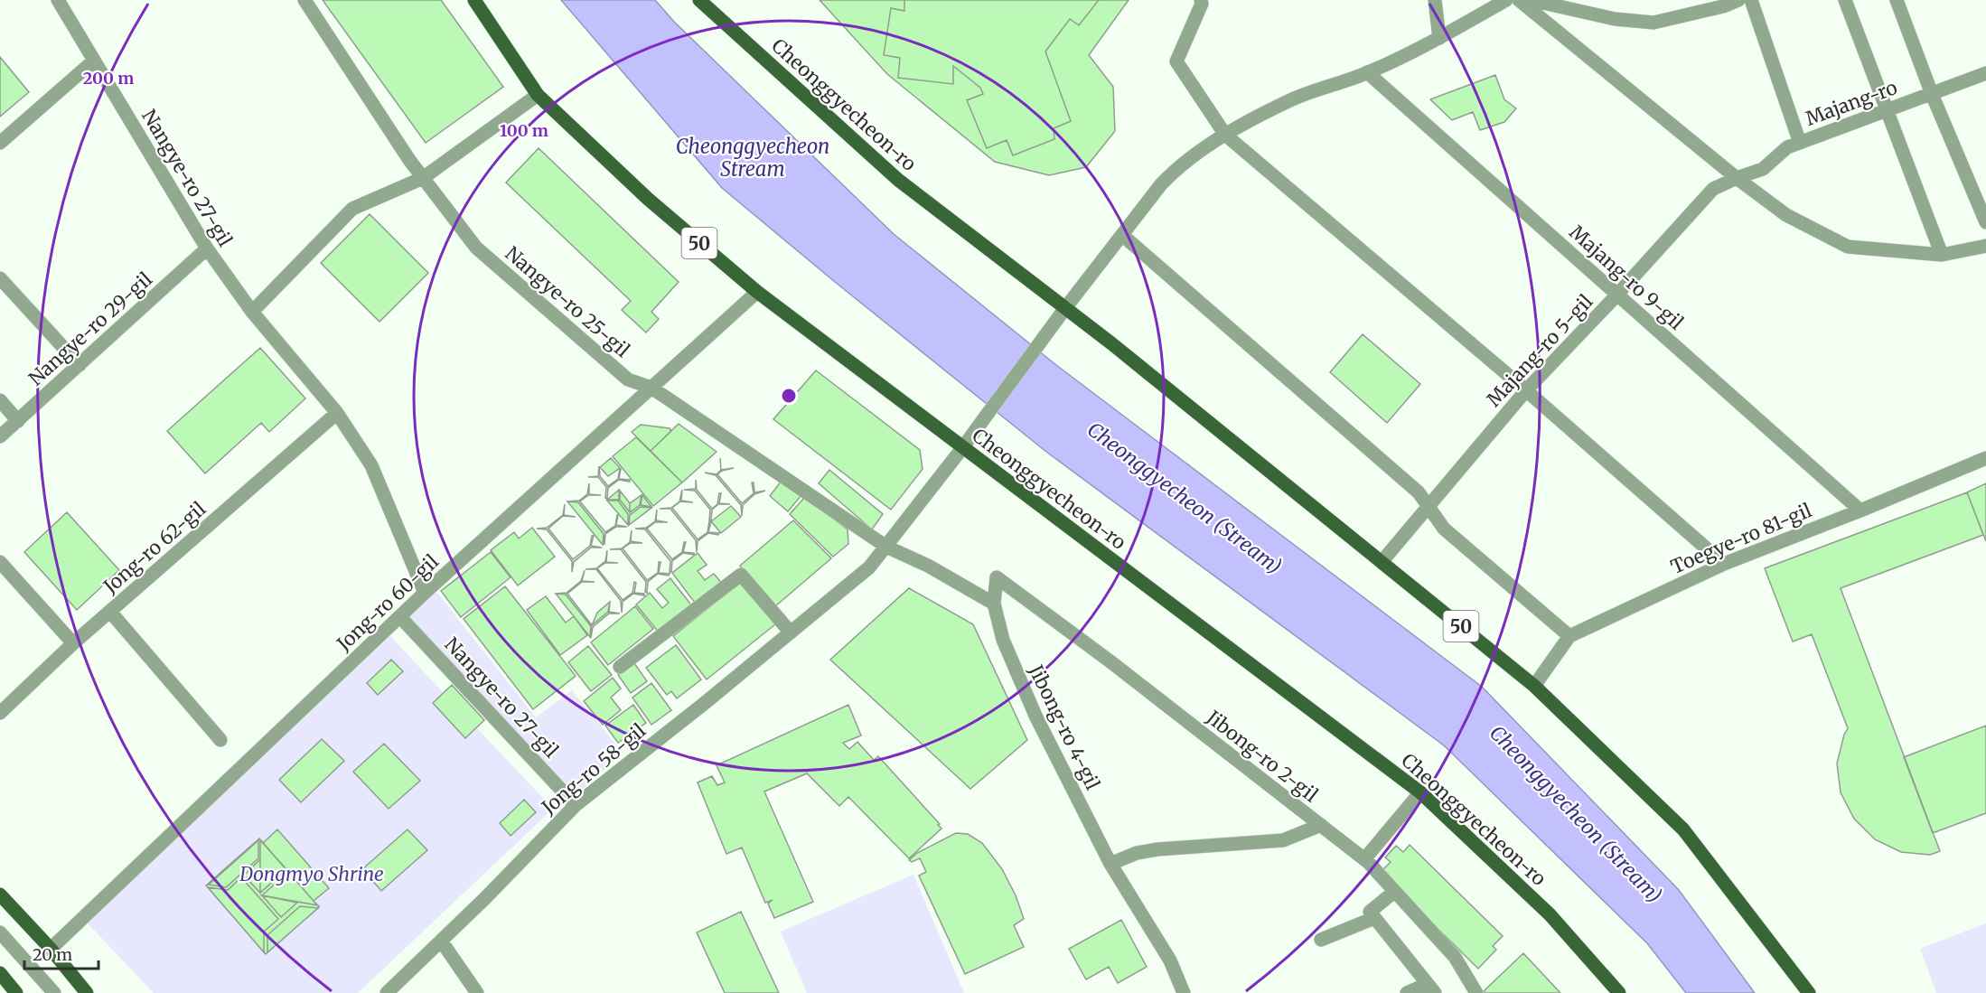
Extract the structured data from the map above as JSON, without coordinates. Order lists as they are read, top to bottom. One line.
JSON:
{"streets":{"main road":["Cheonggyecheon-ro","50"],"street":["Majang-ro","Nangye-ro 27-gil","Majang-ro 9-gil","Nangye-ro 25-gil","Nangye-ro 29-gil","Majang-ro 5-gil","Toegye-ro 81-gil","Jong-ro 62-gil","Jong-ro 60-gil","Jibong-ro 4-gil","Jibong-ro 2-gil","Jong-ro 58-gil"]},"crossings":[["Majang-ro","Majang-ro 5-gil"],["Cheonggyecheon-ro","Majang-ro 5-gil"],["Cheonggyecheon-ro","Toegye-ro 81-gil"],["Cheonggyecheon-ro","Jong-ro 60-gil"],["Cheonggyecheon-ro","Jong-ro 58-gil"],["Nangye-ro 27-gil","Nangye-ro 29-gil"],["Nangye-ro 27-gil","Jong-ro 62-gil"],["Nangye-ro 27-gil","Jong-ro 60-gil"],["Nangye-ro 27-gil","Jong-ro 58-gil"],["Majang-ro 9-gil","Majang-ro 5-gil"],["Majang-ro 9-gil","Toegye-ro 81-gil"],["Nangye-ro 25-gil","Jong-ro 60-gil"],["Nangye-ro 25-gil","Jong-ro 58-gil"],["Jibong-ro 4-gil","Jibong-ro 2-gil"]],"water":["Cheonggyecheon Stream","Cheonggyecheon (Stream)"],"parks":["Dongmyo Shrine"],"scale_bar":"20 m","rings":["200 m","100 m"]}
